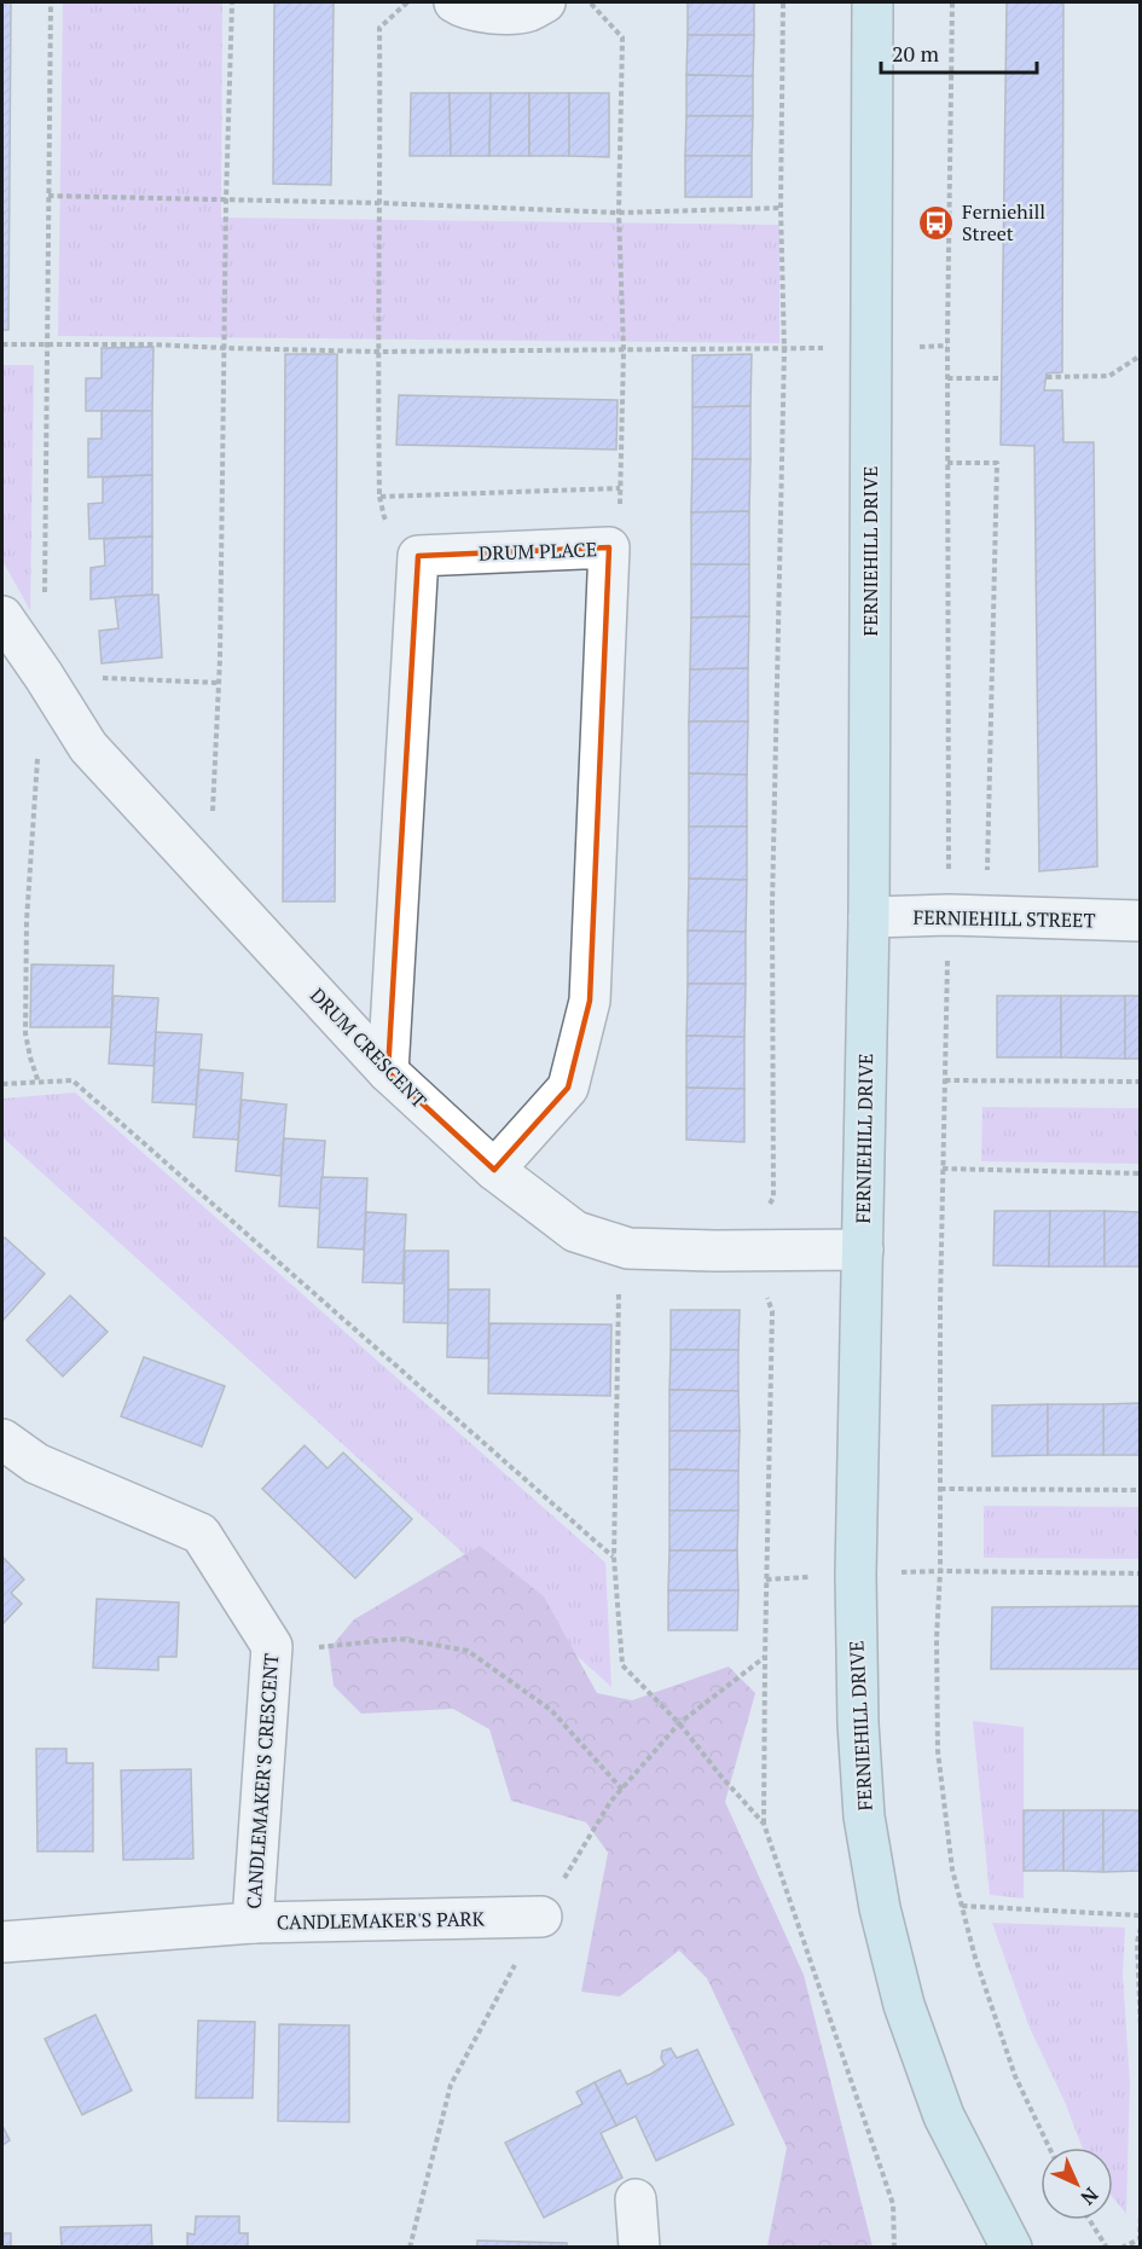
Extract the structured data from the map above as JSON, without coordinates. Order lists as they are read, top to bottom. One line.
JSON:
{"streets":{"main road":["FERNIEHILL DRIVE"],"street":["DRUM PLACE","FERNIEHILL STREET","DRUM CRESCENT","CANDLEMAKER'S CRESCENT","CANDLEMAKER'S PARK"]},"crossings":[["DRUM PLACE","DRUM CRESCENT"],["FERNIEHILL DRIVE","FERNIEHILL STREET"],["FERNIEHILL DRIVE","DRUM CRESCENT"],["CANDLEMAKER'S CRESCENT","CANDLEMAKER'S PARK"]],"places":{"bus stop":["Ferniehill Street"]},"scale_bar":"20 m","north":"bottom right"}
